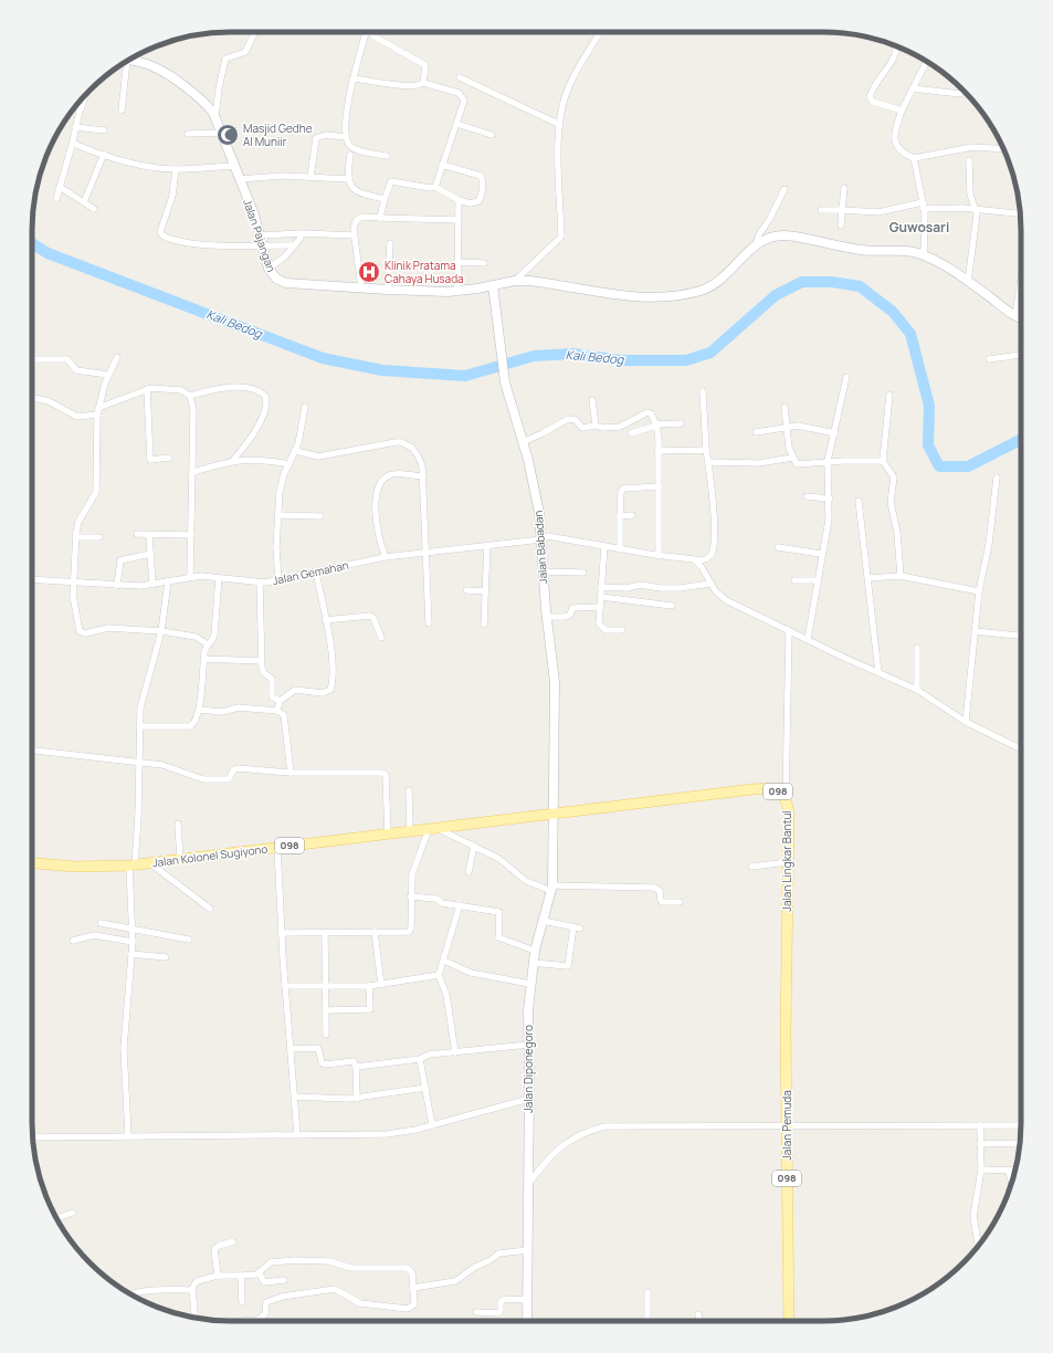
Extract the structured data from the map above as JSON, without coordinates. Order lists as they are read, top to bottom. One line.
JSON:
{"streets":{"main road":["Jalan Pajangan","Jalan Babadan","098","Jalan Kolonel Sugiyono","Jalan Lingkar Bantul","Jalan Diponegoro","Jalan Pemuda"],"street":["Jalan Gemahan"]},"crossings":[["Jalan Pajangan","Jalan Babadan"],["Jalan Babadan","Jalan Gemahan"],["Jalan Babadan","098"],["Jalan Babadan","Jalan Kolonel Sugiyono"],["Jalan Babadan","Jalan Diponegoro"],["098","Jalan Kolonel Sugiyono"],["098","Jalan Lingkar Bantul"],["098","Jalan Diponegoro"],["Jalan Kolonel Sugiyono","Jalan Diponegoro"],["Jalan Lingkar Bantul","Jalan Pemuda"]],"districts":["Guwosari"],"water":["Kali Bedog"],"places":{"mosque":["Masjid Gedhe Al Muniir"],"hospital":["Klinik Pratama Cahaya Husada"]}}
